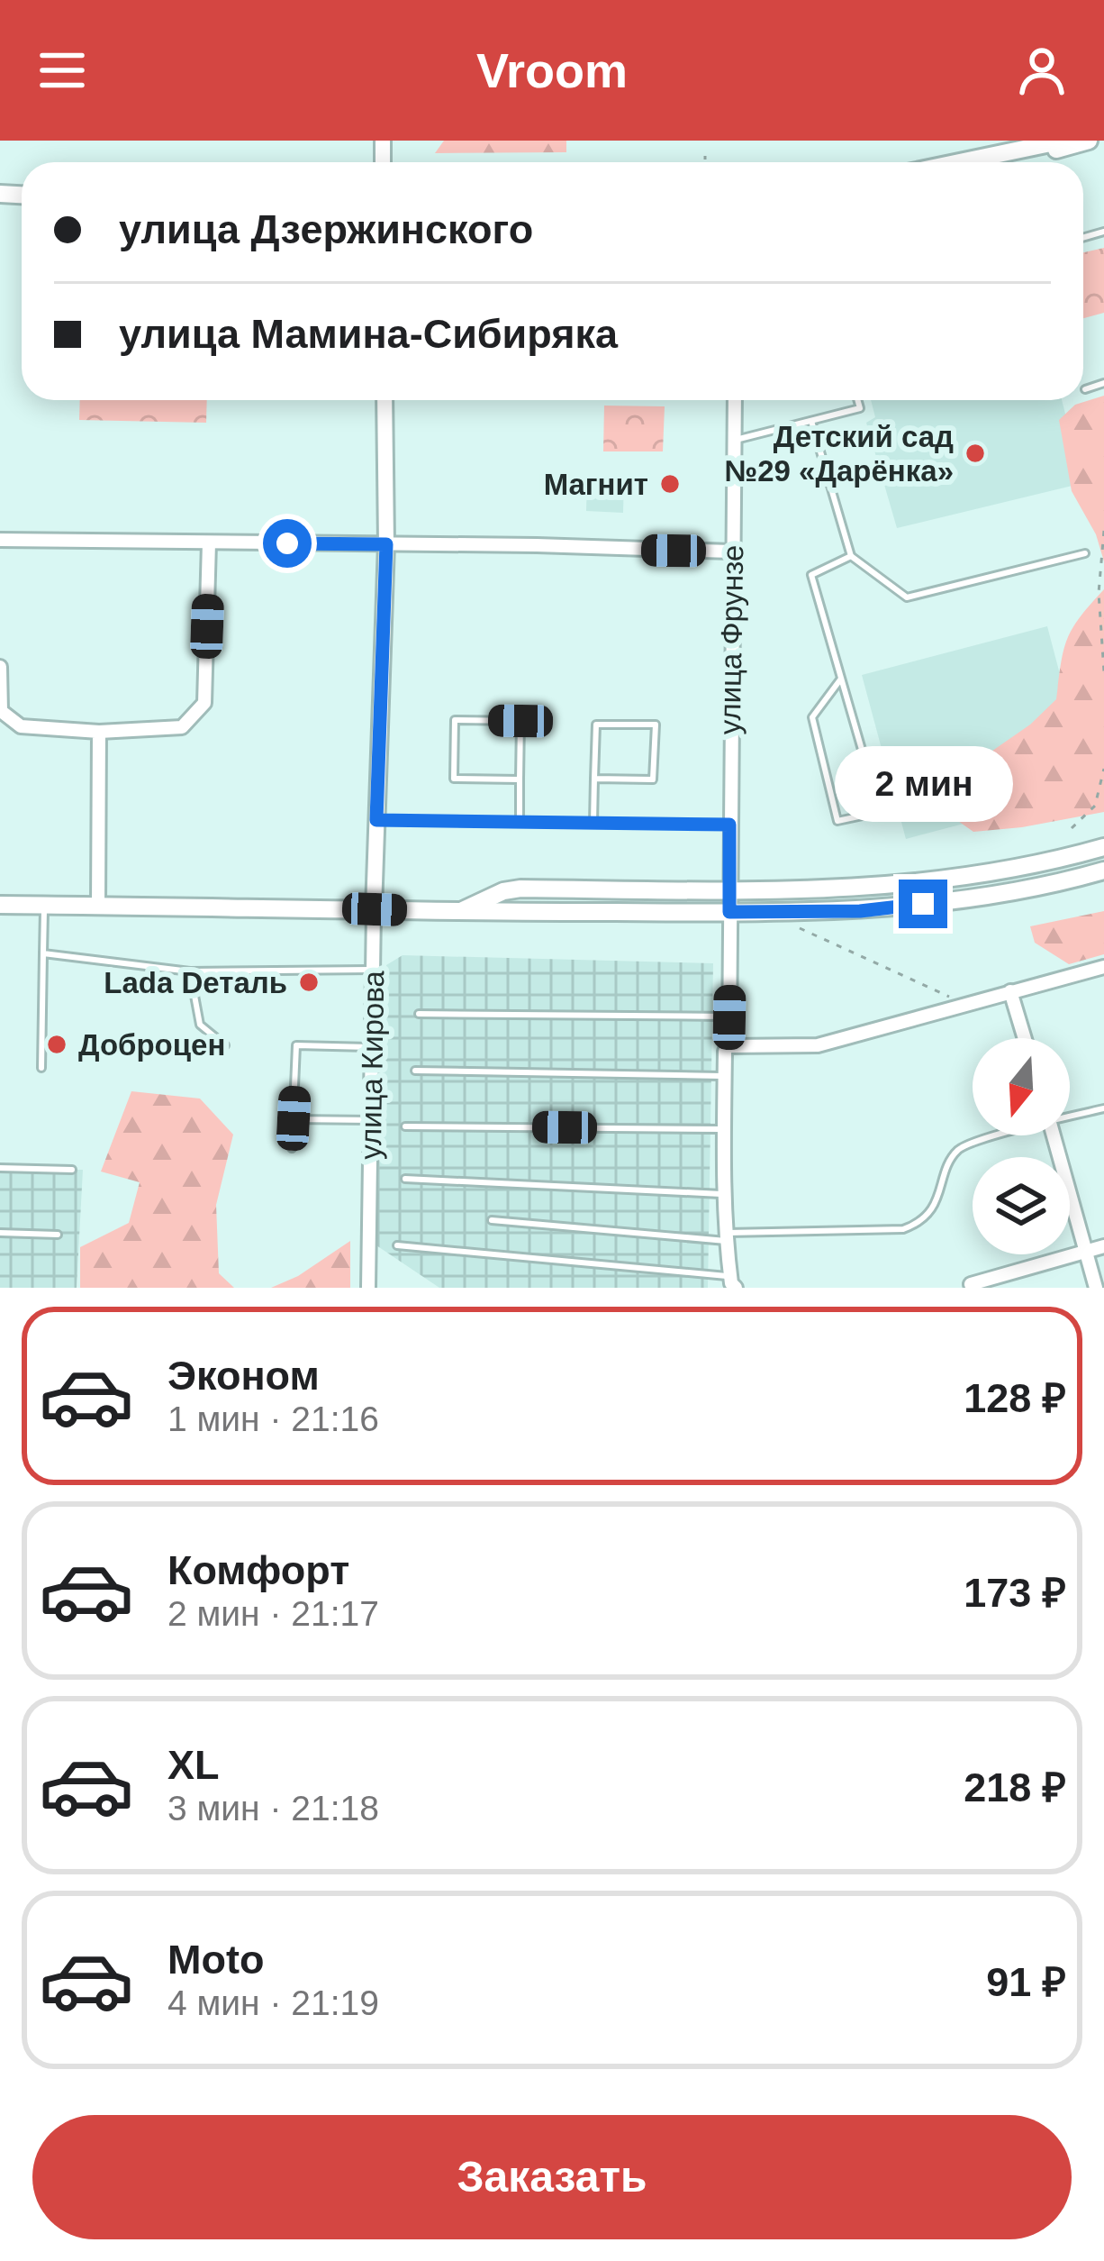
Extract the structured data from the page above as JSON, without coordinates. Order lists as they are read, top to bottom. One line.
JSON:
{"streets":{"street":["улица Фрунзе","улица Кирова"]},"places":["Детский сад №29 «Дарёнка»","Магнит","Lada Dеталь","Доброцен"],"north":"bottom","page":{"header":"Vroom","banner":["улица Дзержинского","улица Мамина-Сибиряка"],"bubble":"2 мин","list":[{"name":"Эконом","note":"1 мин · 21:16","value":"128 ₽"},{"name":"Комфорт","note":"2 мин · 21:17","value":"173 ₽"},{"name":"XL","note":"3 мин · 21:18","value":"218 ₽"},{"name":"Moto","note":"4 мин · 21:19","value":"91 ₽"}],"buttons":"Заказать"}}
